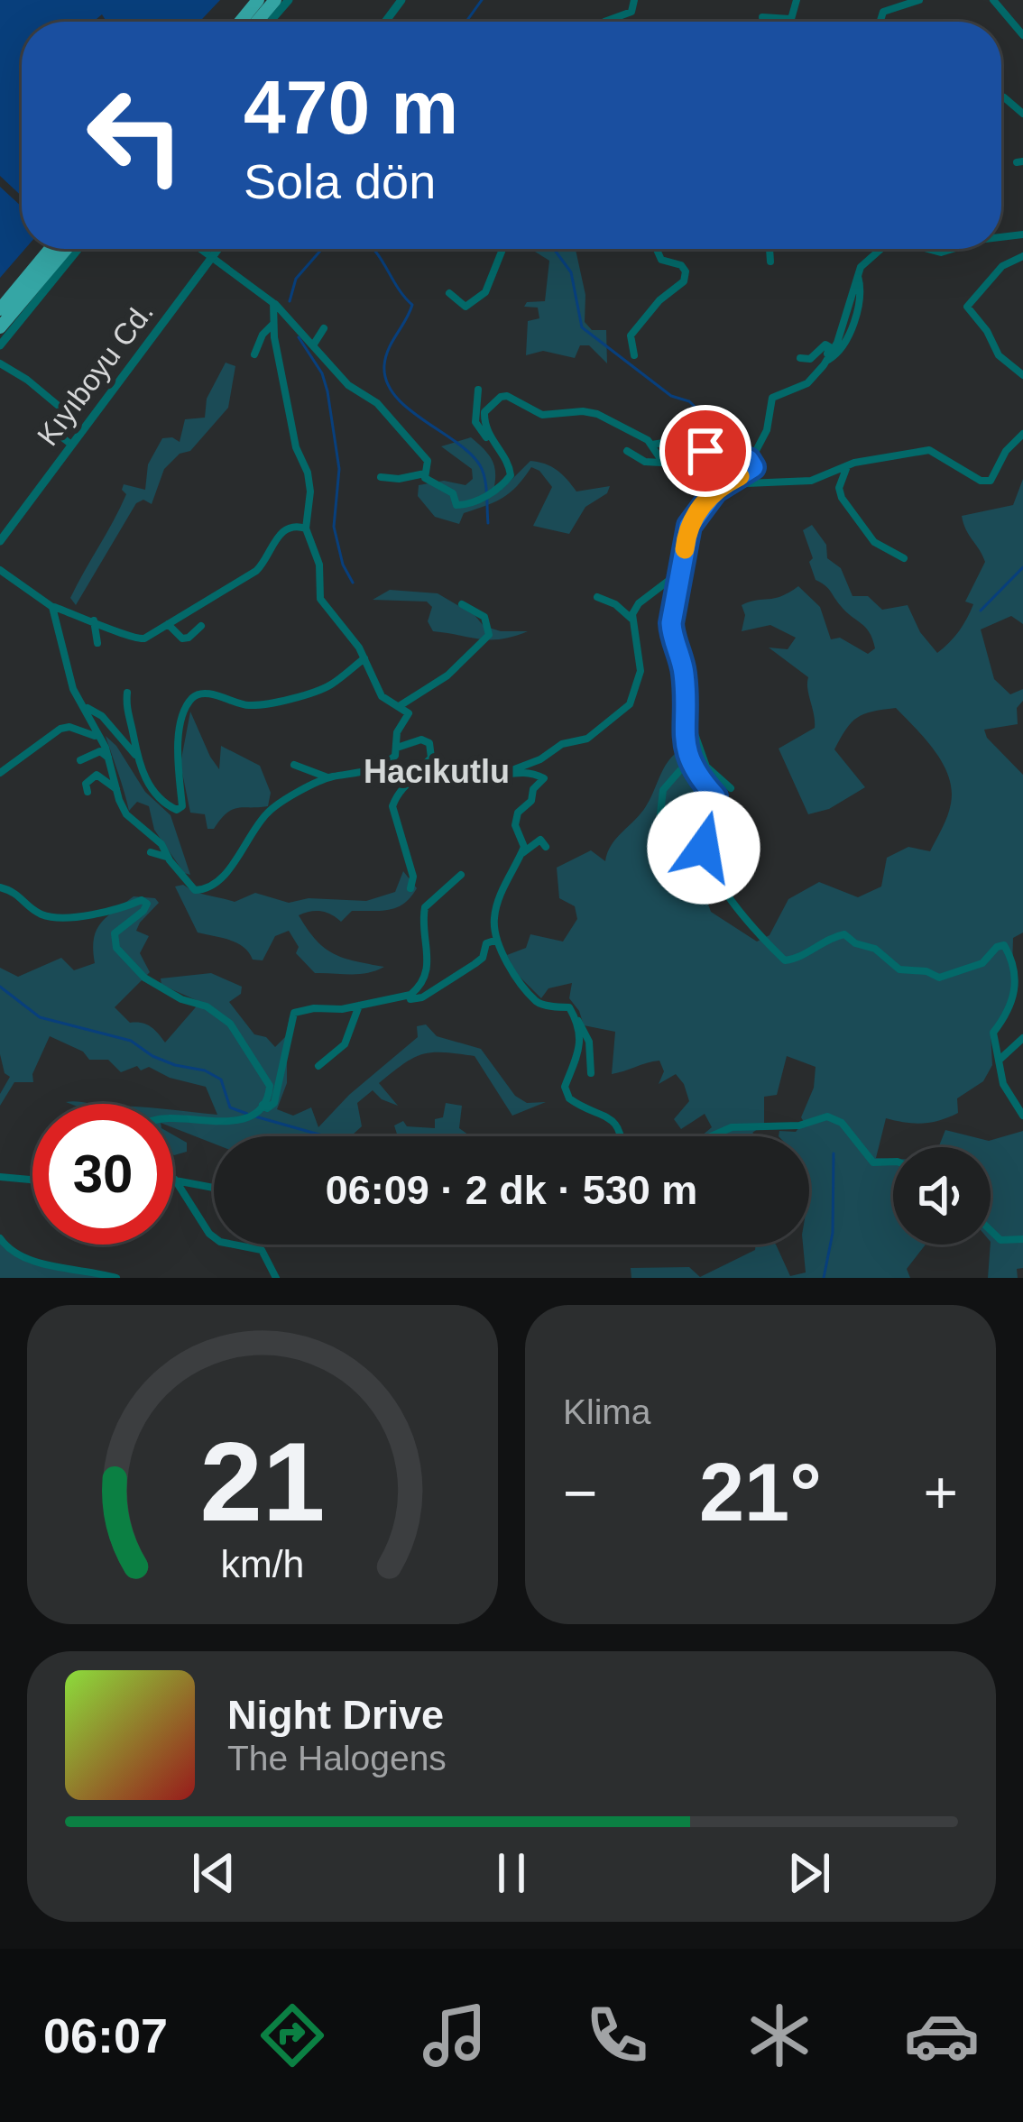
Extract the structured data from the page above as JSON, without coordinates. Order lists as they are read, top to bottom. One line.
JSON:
{"streets":{"street":["Kıyıboyu Cd."]},"districts":["Hacıkutlu"],"page":{"turn":["470 m","Sola dön"],"limit":"30","trip":"06:09 · 2 dk · 530 m","tile":"Klima","heat":["−","21°","+"],"song":["Night Drive","The Halogens"],"tabs":"06:07","gauge":["21","km/h"]}}
